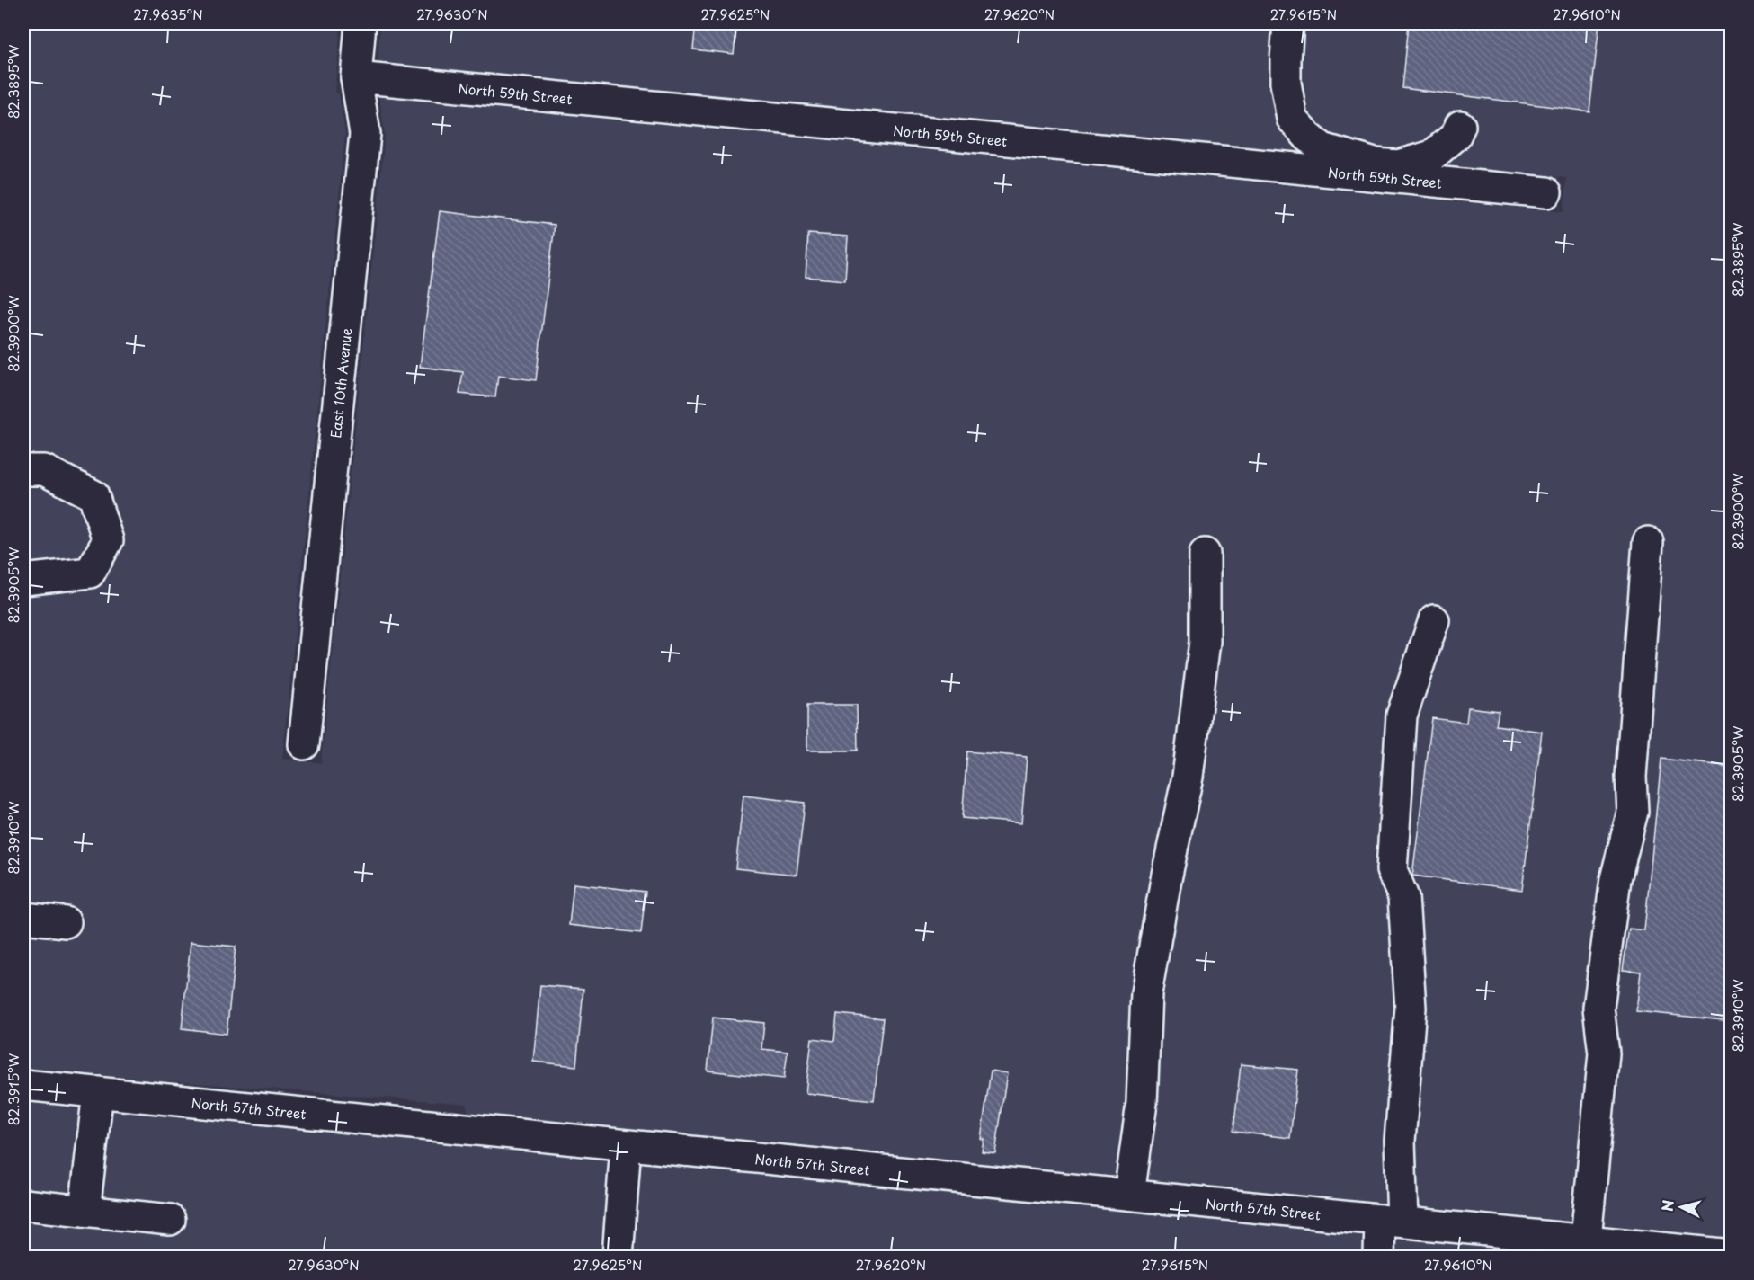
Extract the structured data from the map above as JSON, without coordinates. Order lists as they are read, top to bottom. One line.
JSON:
{"streets":{"street":["North 59th Street","East 10th Avenue","North 57th Street"]},"crossings":[["North 59th Street","East 10th Avenue"]],"north":"left","coordinates":["27.9635°N","27.9630°N","27.9625°N","27.9620°N","27.9615°N","27.9610°N","82.3895°W","82.3900°W","82.3905°W","82.3910°W","82.3915°W"]}
